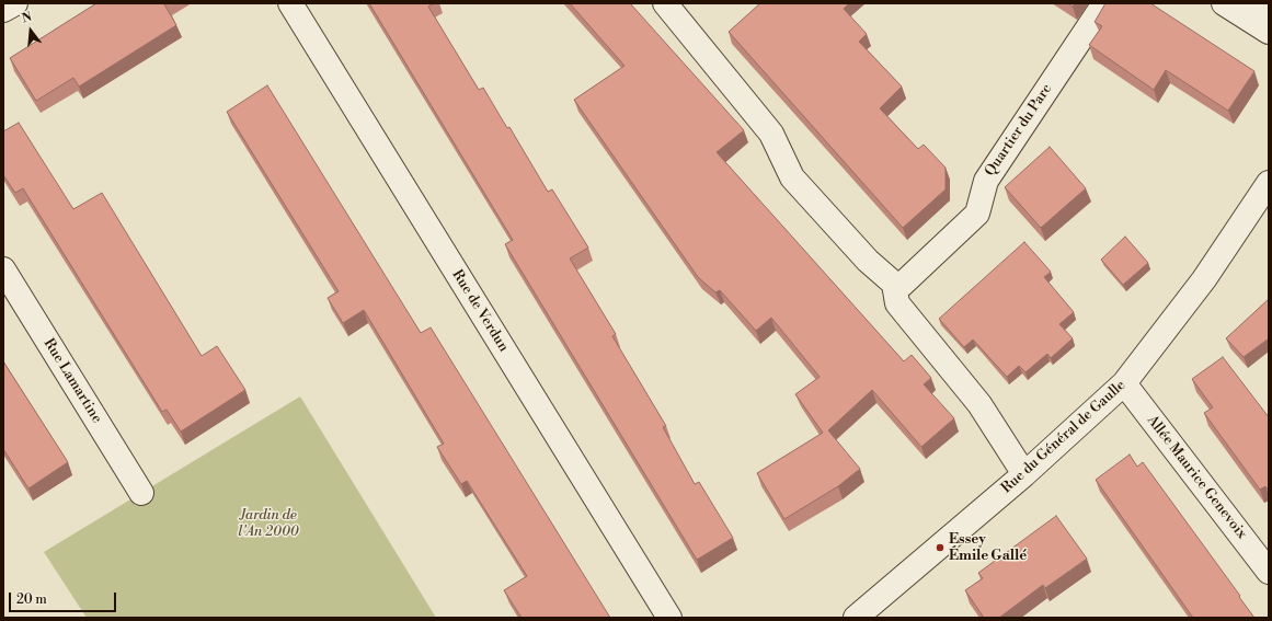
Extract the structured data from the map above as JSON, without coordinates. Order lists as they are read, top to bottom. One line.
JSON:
{"streets":{"street":["Quartier du Parc","Rue de Verdun","Rue Lamartine","Rue du Général de Gaulle","Allée Maurice Genevoix"]},"crossings":[["Rue du Général de Gaulle","Allée Maurice Genevoix"]],"parks":["Jardin de l'An 2000"],"places":["Essey Émile Gallé"],"scale_bar":"20 m","north":"top"}
